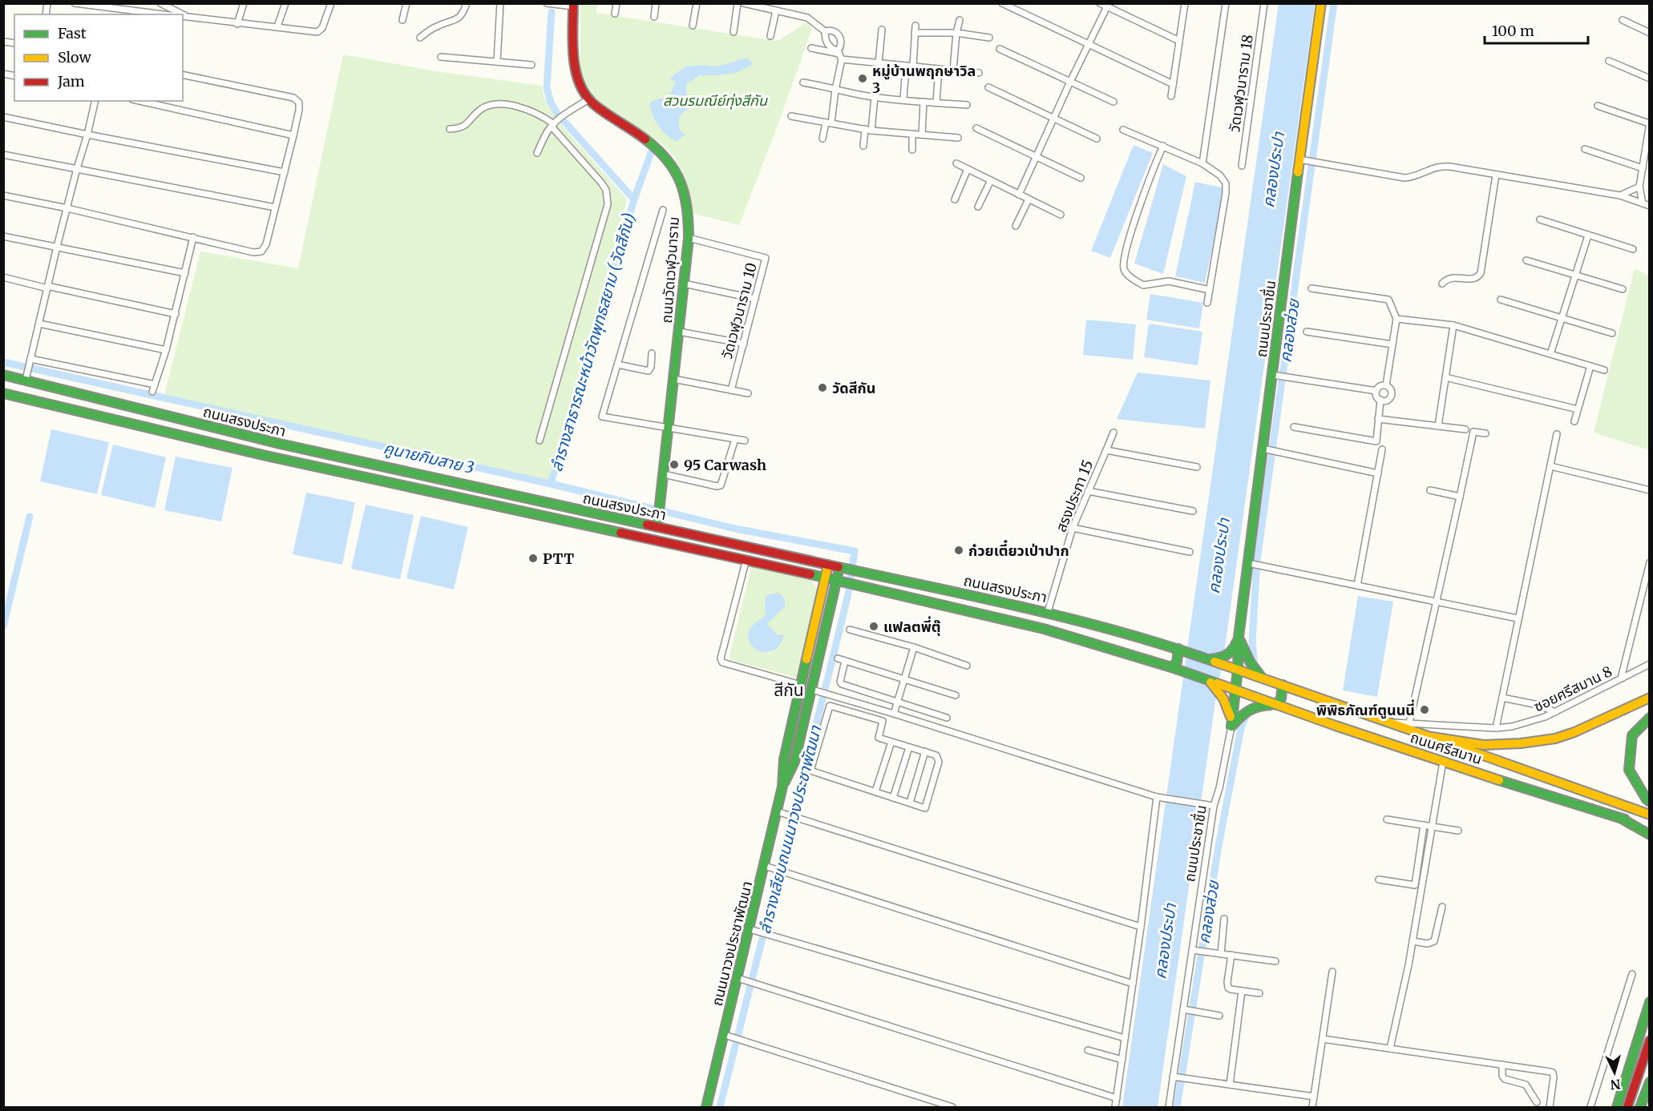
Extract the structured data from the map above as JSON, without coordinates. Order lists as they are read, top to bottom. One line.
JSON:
{"streets":{"main road":["ถนนวัดเวฬุวนาราม","ถนนประชาชื่น","ถนนสรงประภา","ถนนศรีสมาน","ถนนนาวงประชาพัฒนา"],"street":["วัดเวฬุวนาราม 18","วัดเวฬุวนาราม 10","สรงประภา 15","ซอยศรีสมาน 8"]},"crossings":[["ถนนวัดเวฬุวนาราม","วัดเวฬุวนาราม 10"],["ถนนวัดเวฬุวนาราม","ถนนสรงประภา"],["ถนนประชาชื่น","ถนนสรงประภา"],["ถนนประชาชื่น","ถนนศรีสมาน"],["ถนนสรงประภา","สรงประภา 15"],["ถนนสรงประภา","ถนนศรีสมาน"],["ถนนสรงประภา","ถนนนาวงประชาพัฒนา"],["ซอยศรีสมาน 8","ถนนศรีสมาน"]],"districts":["สีกัน"],"water":["คลองประปา","คลองส่วย","ลำรางสาธารณะหน้าวัดพุทธสยาม (วัดสีกัน)","คูนายกิมสาย 3","ลำรางเลียบถนนนาวงประชาพัฒนา"],"parks":["สวนรมณีย์ทุ่งสีกัน"],"places":["หมู่บ้านพฤกษาวิล 3","วัดสีกัน","95 Carwash","ก๋วยเตี๋ยวเป่าปาก","PTT","แฟลตพี่ตุ๊","พิพิธภัณฑ์ตูนนนี่"],"legend":["Fast","Slow","Jam"],"scale_bar":"100 m","north":"bottom"}
